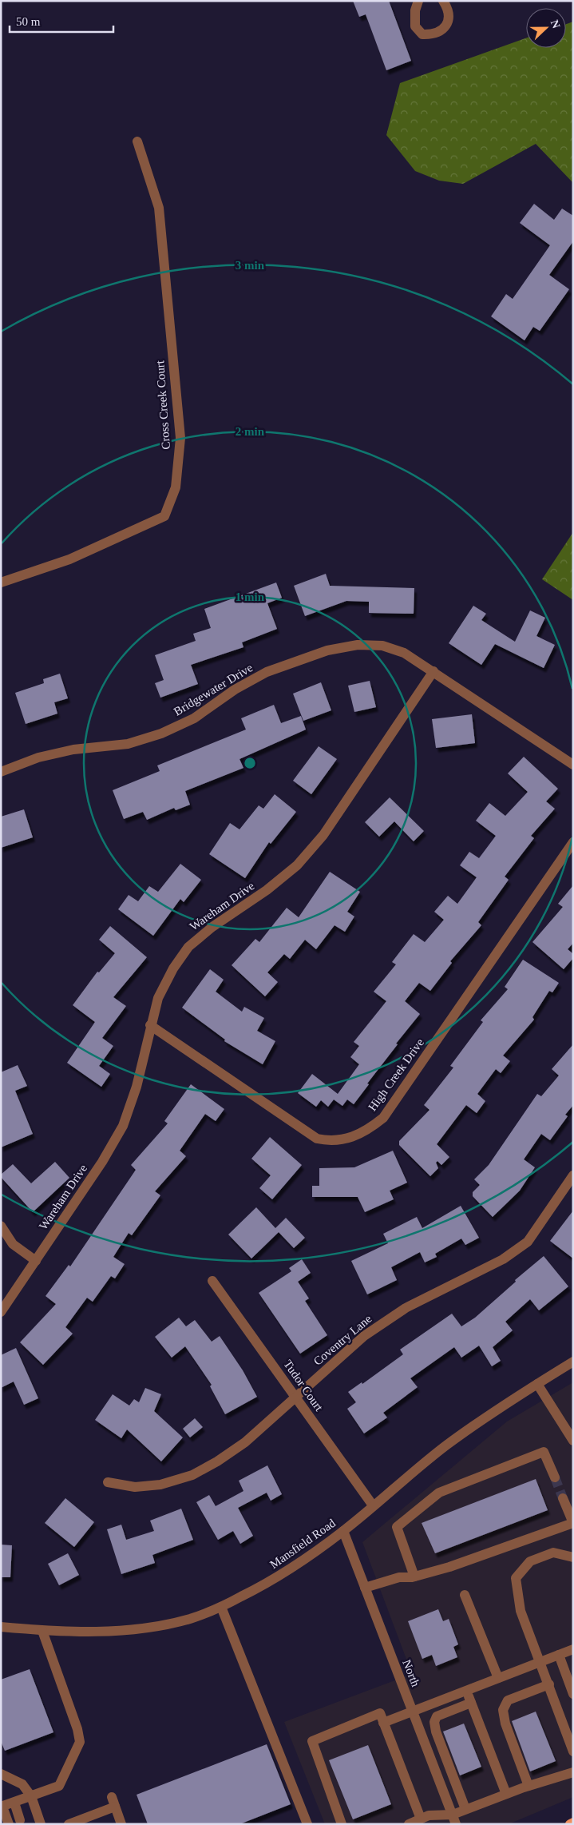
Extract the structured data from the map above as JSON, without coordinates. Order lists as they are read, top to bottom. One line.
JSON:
{"streets":{"street":["Cross Creek Court","Bridgewater Drive","Wareham Drive","High Creek Drive","Coventry Lane","Tudor Court","Mansfield Road","North"]},"crossings":[["Bridgewater Drive","Wareham Drive"],["Wareham Drive","High Creek Drive"],["Coventry Lane","Tudor Court"],["Tudor Court","Mansfield Road"],["Mansfield Road","North"]],"scale_bar":"50 m","north":"right","rings":["3 min","2 min","1 min"]}
